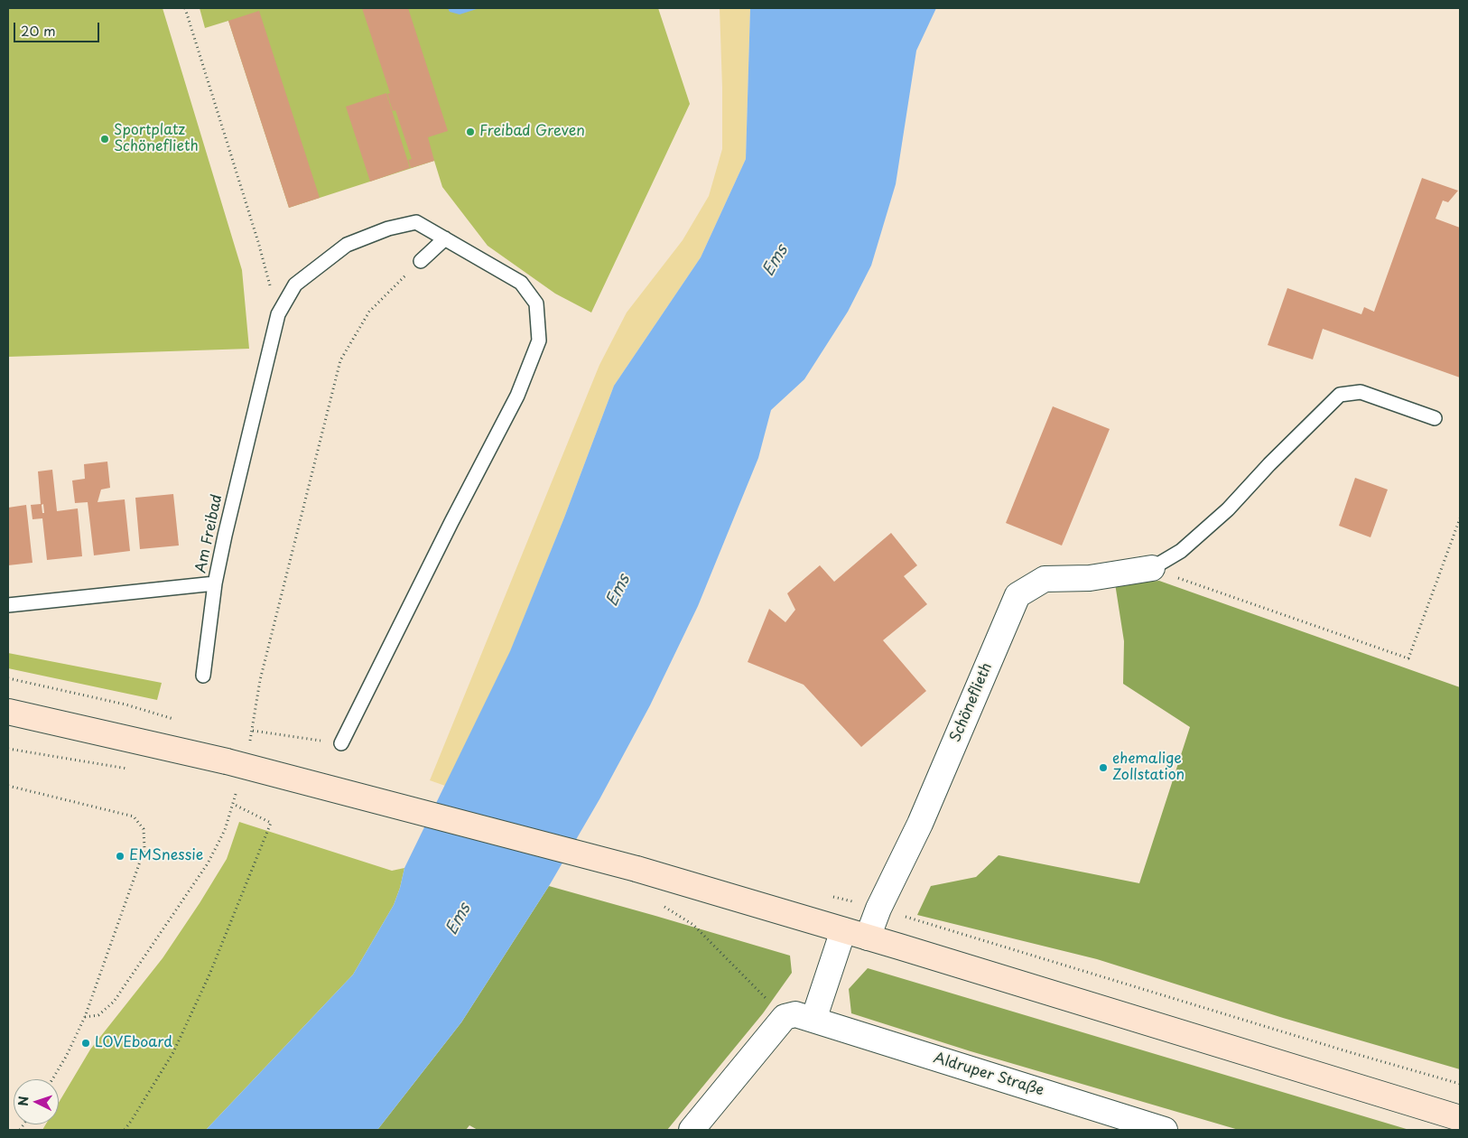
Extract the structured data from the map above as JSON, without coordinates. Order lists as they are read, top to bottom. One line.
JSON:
{"streets":{"street":["Schöneflieth","Aldruper Straße"],"lane":["Am Freibad"]},"water":["Ems"],"places":["Freibad Greven","Sportplatz Schöneflieth","ehemalige Zollstation","EMSnessie","LOVEboard"],"scale_bar":"20 m","north":"left"}
